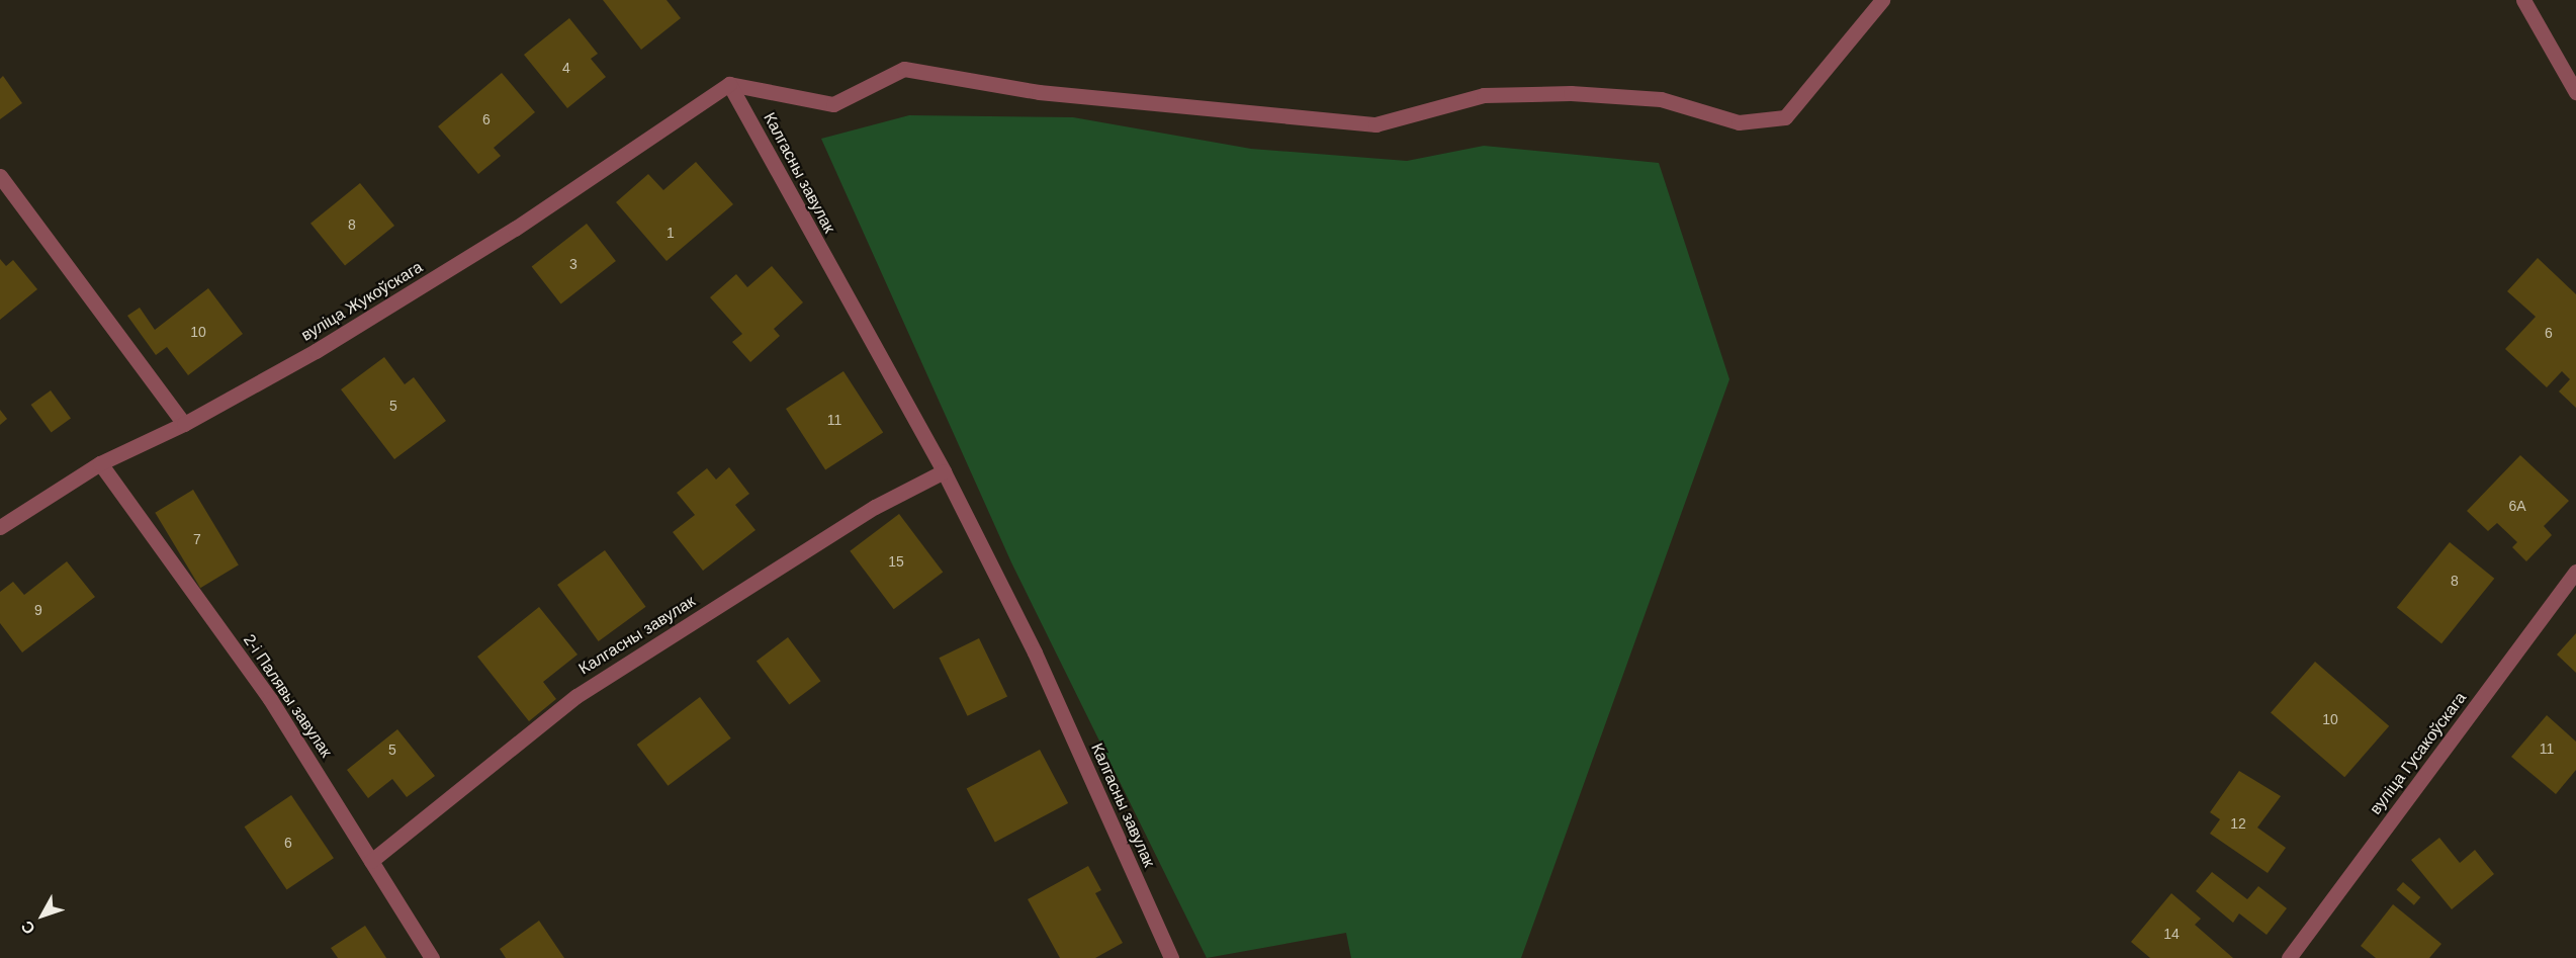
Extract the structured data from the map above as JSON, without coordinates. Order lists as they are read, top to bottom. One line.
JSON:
{"streets":{"street":["Калгасны завулак","вуліца Жукоўскага","2-і Палявы завулак","вуліца Гусакоўскага"]},"crossings":[["Калгасны завулак","вуліца Жукоўскага"],["Калгасны завулак","2-і Палявы завулак"],["вуліца Жукоўскага","2-і Палявы завулак"]],"house_numbers":["4","6","8","1","3","10","6","5","11","6А","7","15","8","9","10","11","5","12","6","14"],"north":"bottom left"}
